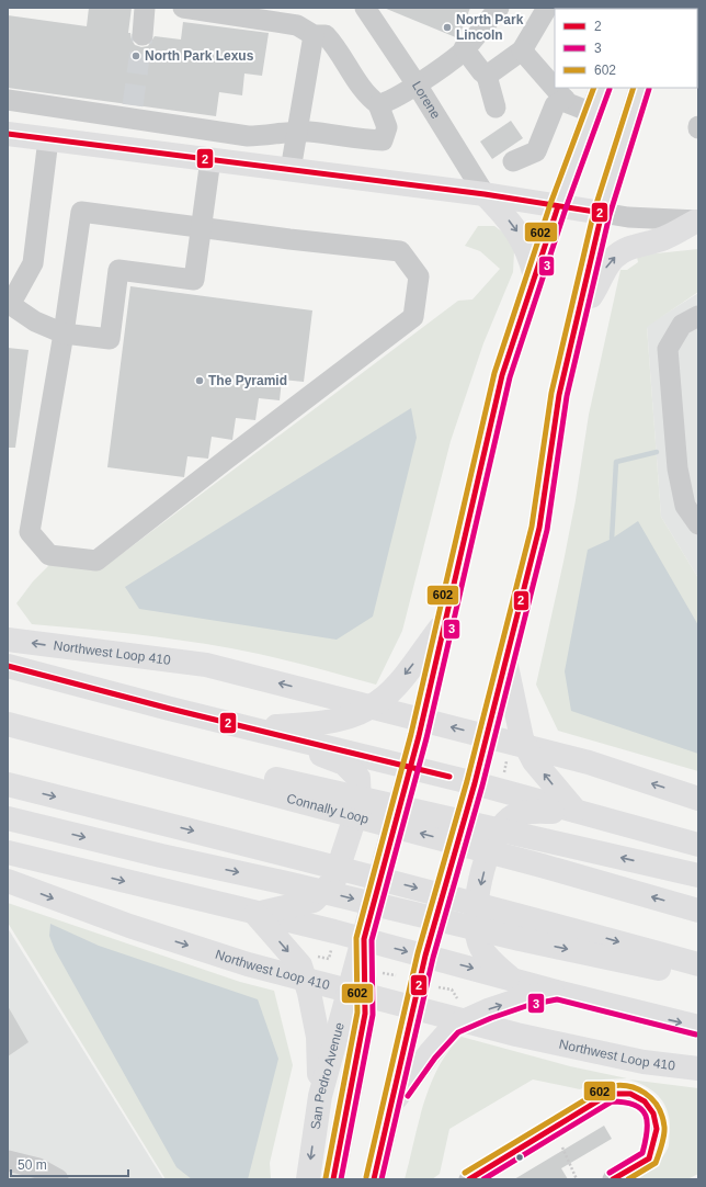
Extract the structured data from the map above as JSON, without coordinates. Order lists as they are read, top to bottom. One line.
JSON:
{"streets":{"main road":["Northwest Loop 410","Connally Loop","San Pedro Avenue"],"street":["Lorene"]},"places":["North Park Lincoln","North Park Lexus","The Pyramid"],"lines":["transit line 602","transit line 3","transit line 2"],"legend":["2","3","602"],"scale_bar":"50 m"}
